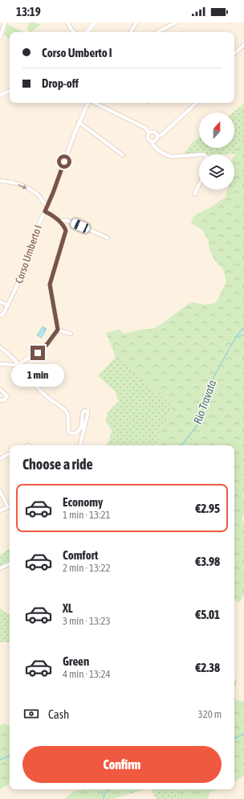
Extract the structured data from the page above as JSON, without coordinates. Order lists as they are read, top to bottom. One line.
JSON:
{"streets":{"street":["Corso Umberto I"]},"water":["Rio Travata"],"north":"top","page":{"status":"13:19","banner":["Corso Umberto I","Drop-off"],"bubble":"1 min","heading":"Choose a ride","list":[{"name":"Economy","note":"1 min · 13:21","value":"€2.95"},{"name":"Comfort","note":"2 min · 13:22","value":"€3.98"},{"name":"XL","note":"3 min · 13:23","value":"€5.01"},{"name":"Green","note":"4 min · 13:24","value":"€2.38"}],"pay":["Cash","320 m"],"buttons":"Confirm"}}
